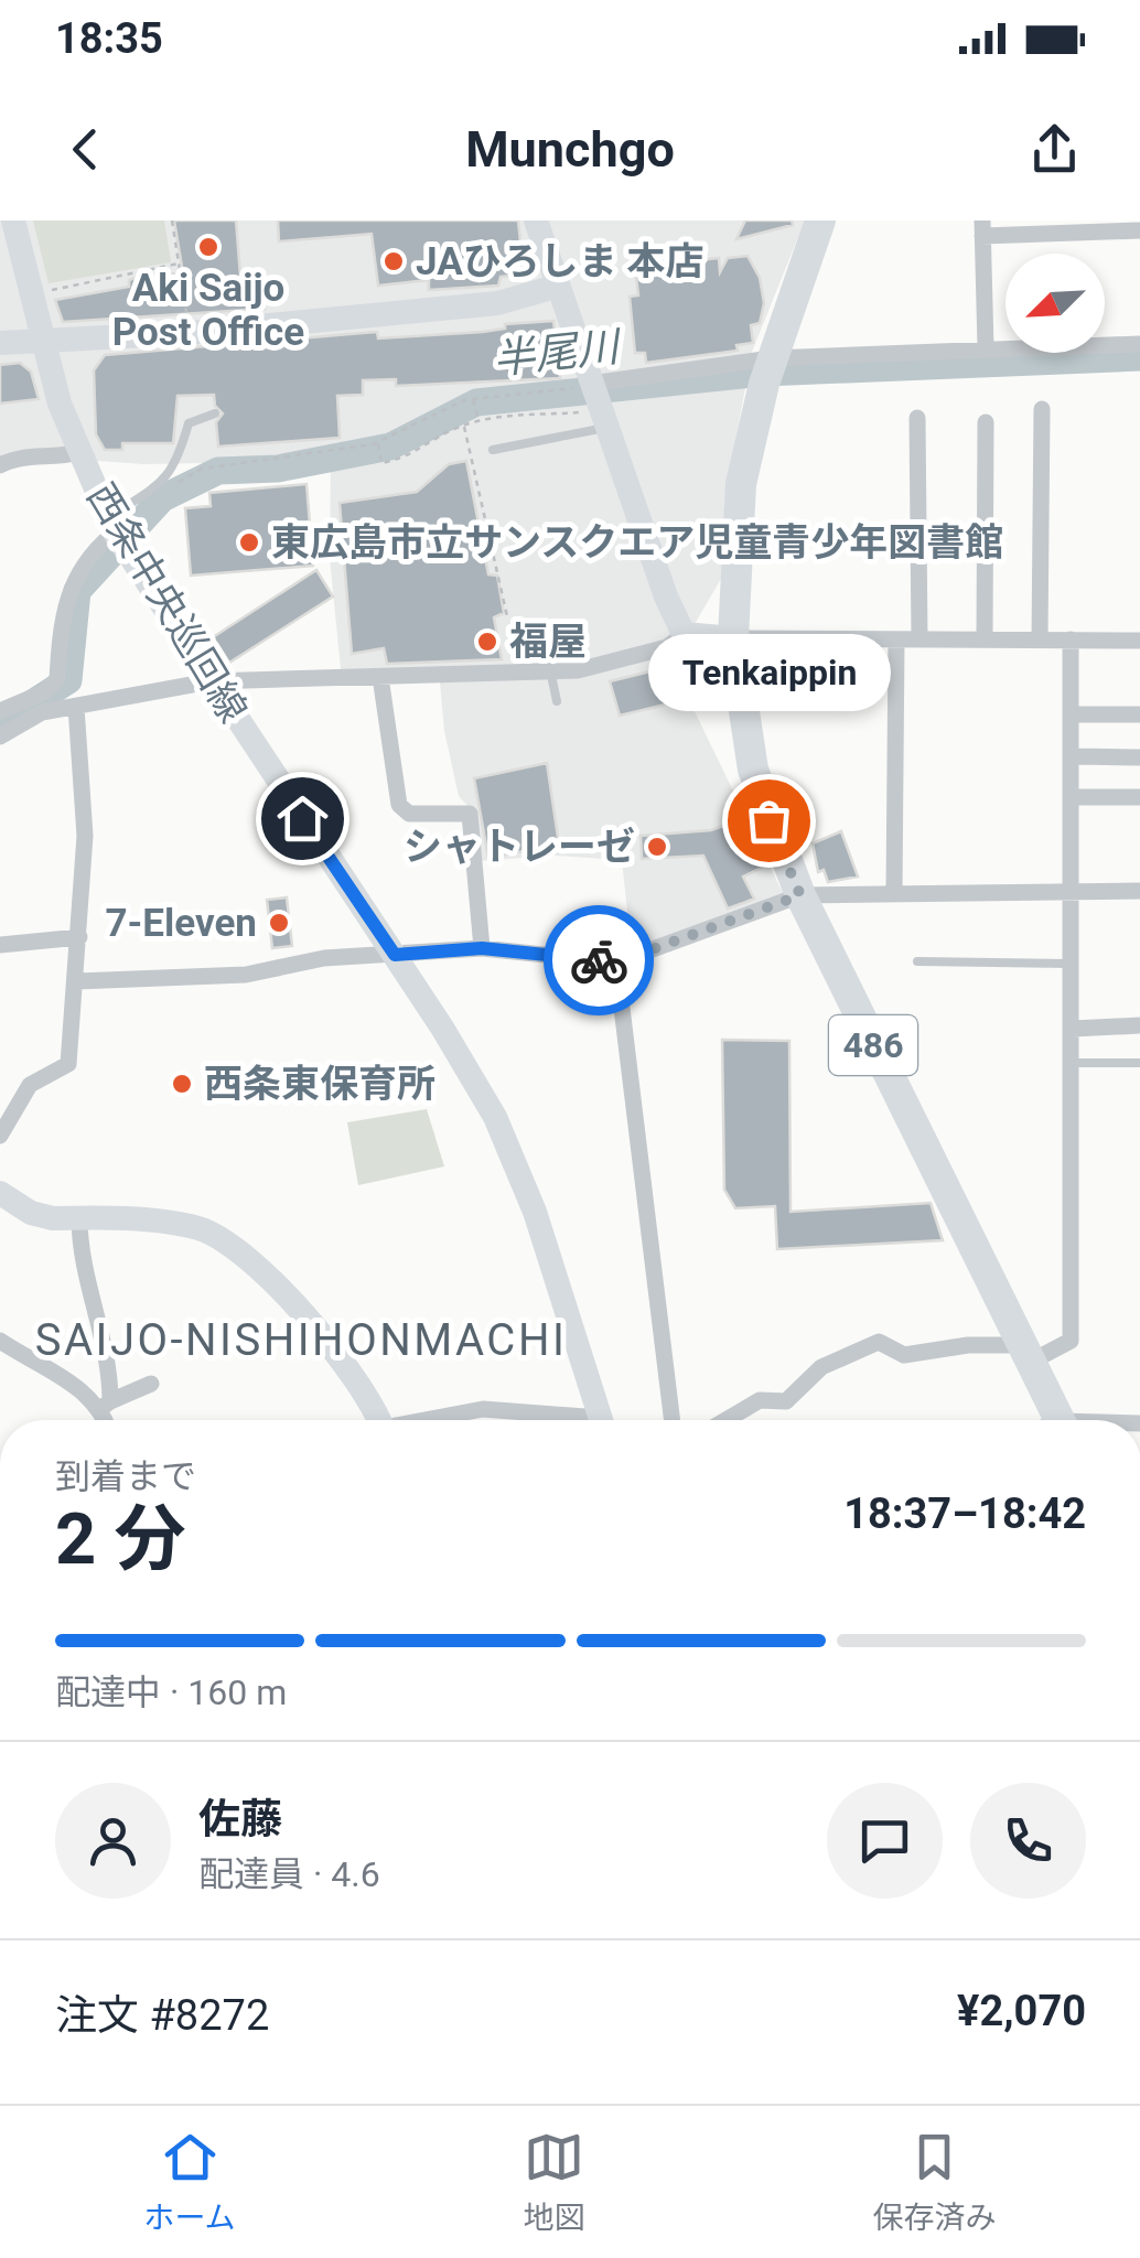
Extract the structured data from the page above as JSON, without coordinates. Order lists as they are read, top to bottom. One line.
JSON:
{"streets":{"highway":["486"],"street":["西条中央巡回線"]},"districts":["SAIJO-NISHIHONMACHI"],"water":["半尾川"],"places":["Aki Saijo Post Office","JAひろしま 本店","東広島市立サンスクエア児童青少年図書館","福屋","Tenkaippin","シャトレーゼ","7-Eleven","西条東保育所"],"north":"bottom left","page":{"status":"18:35","header":"Munchgo","bubble":"Tenkaippin","heading":["2 分","到着まで","18:37–18:42"],"panel":["佐藤","配達員 · 4.6","注文 #8272","¥2,070"],"bar":"配達中 · 160 m","tabs":["ホーム","地図","保存済み"]}}
